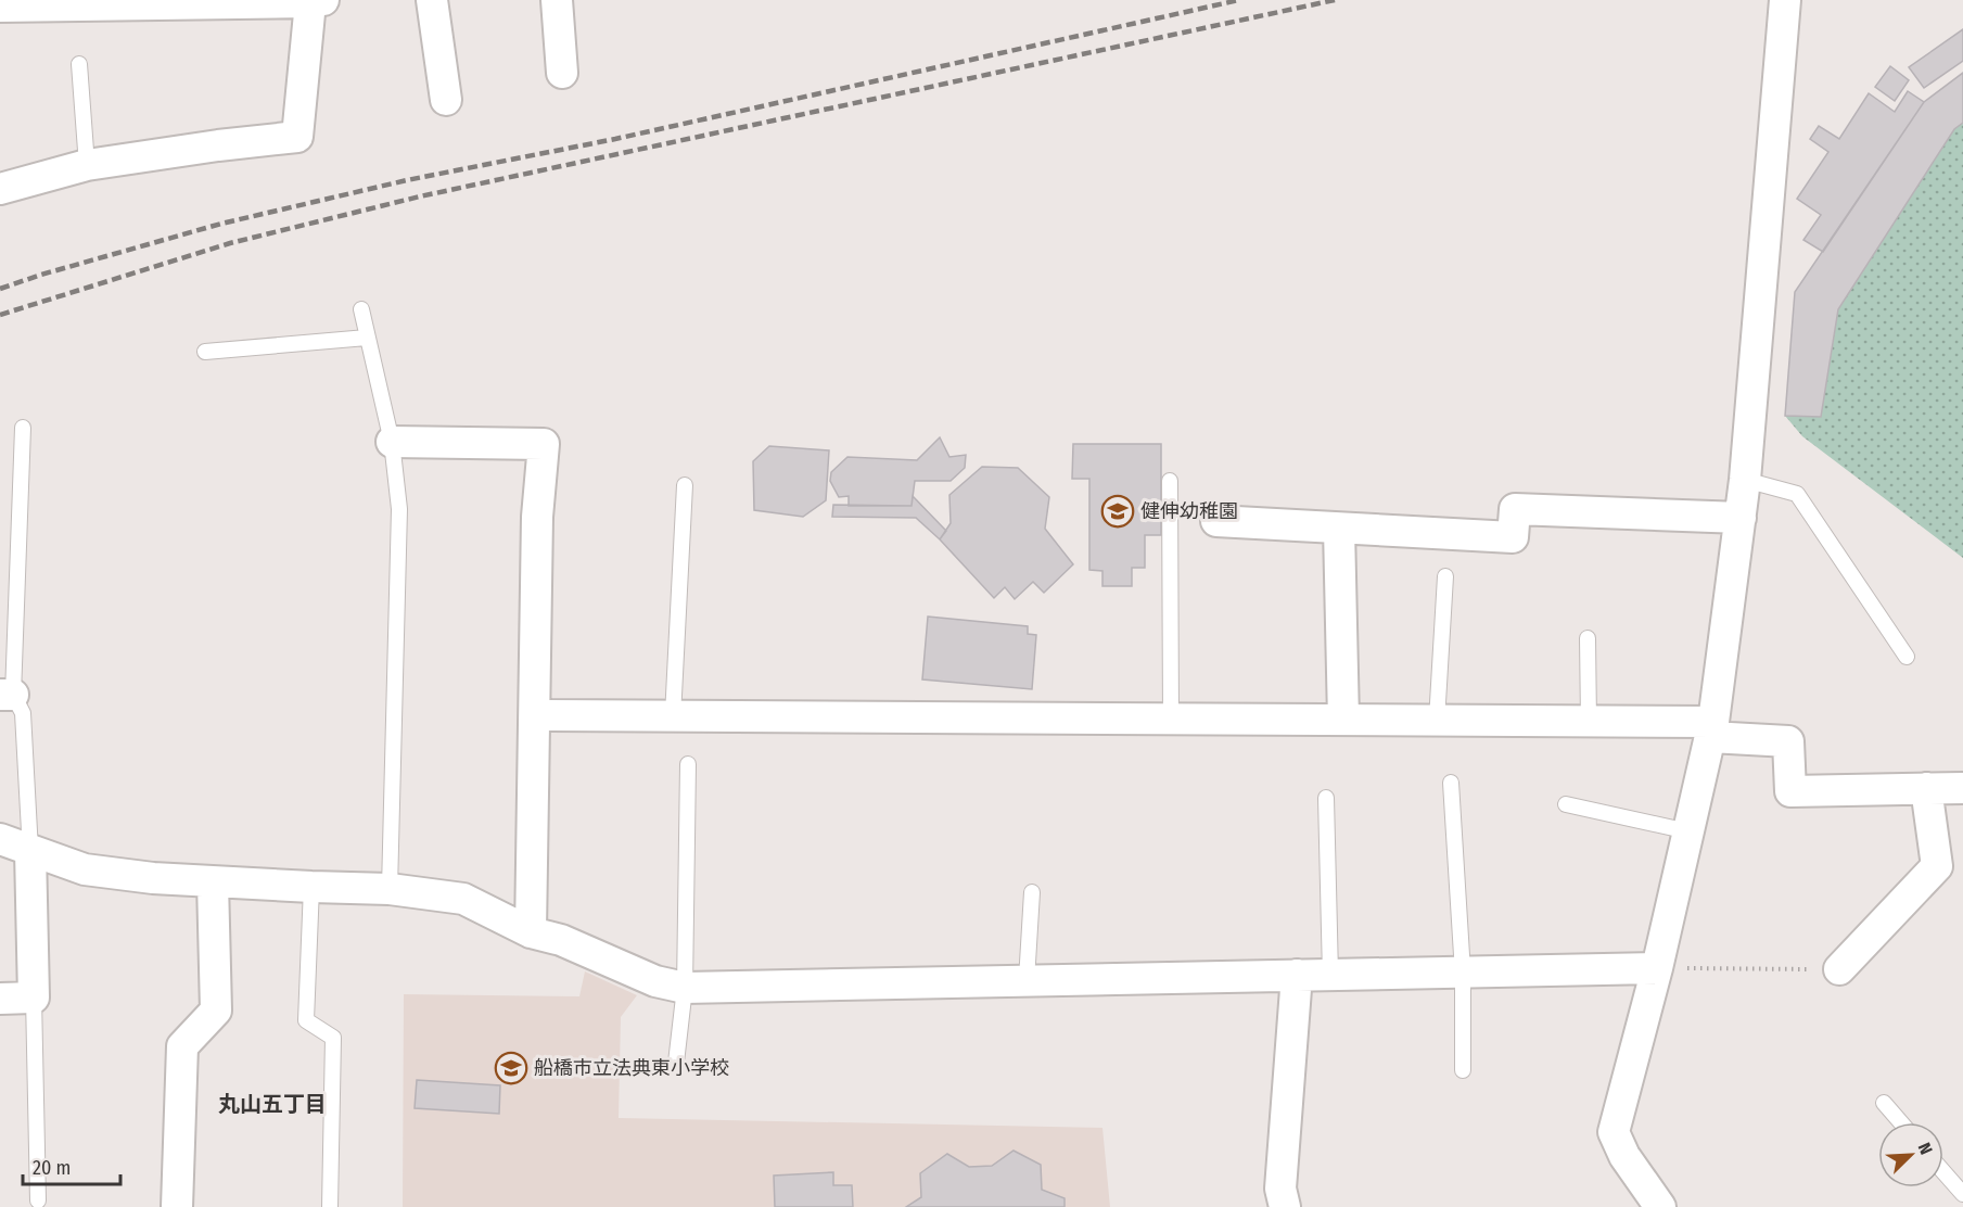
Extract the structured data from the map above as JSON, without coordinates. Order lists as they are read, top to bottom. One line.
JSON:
{"districts":["丸山五丁目"],"places":{"school or university":["健伸幼稚園","船橋市立法典東小学校"]},"scale_bar":"20 m","north":"top right"}
